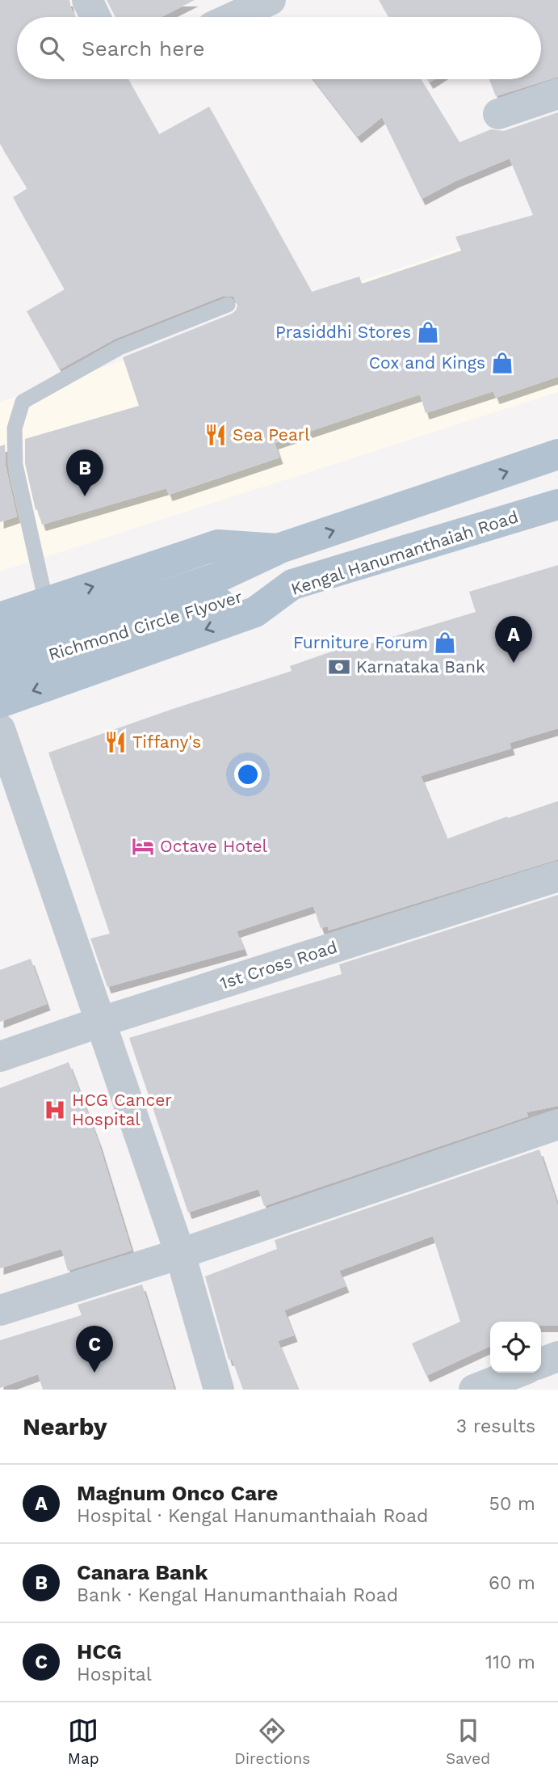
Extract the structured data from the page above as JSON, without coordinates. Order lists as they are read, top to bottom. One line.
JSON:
{"streets":{"main road":["Kengal Hanumanthaiah Road","Richmond Circle Flyover"],"street":["1st Cross Road"]},"crossings":[["Kengal Hanumanthaiah Road","Richmond Circle Flyover"]],"places":{"shop":["Prasiddhi Stores","Cox and Kings","Furniture Forum"],"restaurant":["Sea Pearl","Tiffany's"],"bank":["Karnataka Bank"],"hotel":["Octave Hotel"],"hospital":["HCG Cancer Hospital"]},"page":{"search":"Search here","pins":["B","A","C"],"heading":["Nearby","3 results"],"list":[{"mark":"A","name":"Magnum Onco Care","note":"Hospital · Kengal Hanumanthaiah Road","value":"50 m"},{"mark":"B","name":"Canara Bank","note":"Bank · Kengal Hanumanthaiah Road","value":"60 m"},{"mark":"C","name":"HCG","note":"Hospital","value":"110 m"}],"nav":["Map","Directions","Saved"]}}
